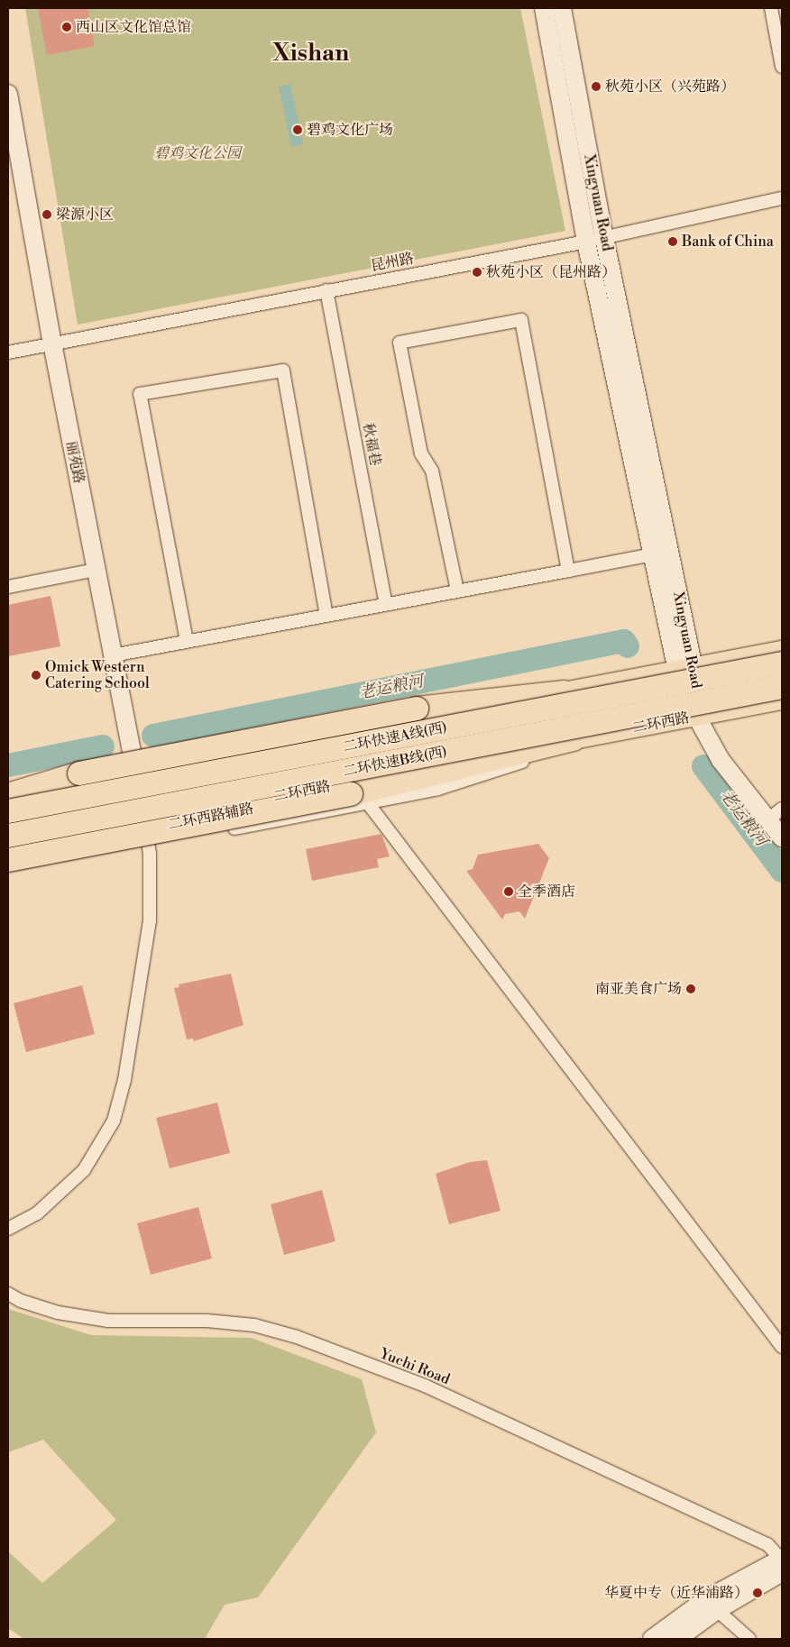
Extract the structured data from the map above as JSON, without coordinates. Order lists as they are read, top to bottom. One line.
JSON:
{"streets":{"highway":["二环快速A线(西)","二环快速B线(西)"],"main road":["Xingyuan Road","丽苑路","二环西路"],"street":["昆州路","秋福巷","二环西路辅路","Yuchi Road"]},"crossings":[["Xingyuan Road","昆州路"],["Xingyuan Road","二环西路"],["昆州路","秋福巷"],["昆州路","丽苑路"],["丽苑路","二环西路"],["丽苑路","二环西路辅路"],["二环西路","二环西路辅路"]],"districts":["Xishan"],"water":["老运粮河"],"parks":["碧鸡文化公园"],"places":["西山区文化馆总馆","秋苑小区（兴苑路）","碧鸡文化广场","梁源小区","Bank of China","秋苑小区（昆州路）","Omick Western Catering School","全季酒店","南亚美食广场","华夏中专（近华浦路）"]}
